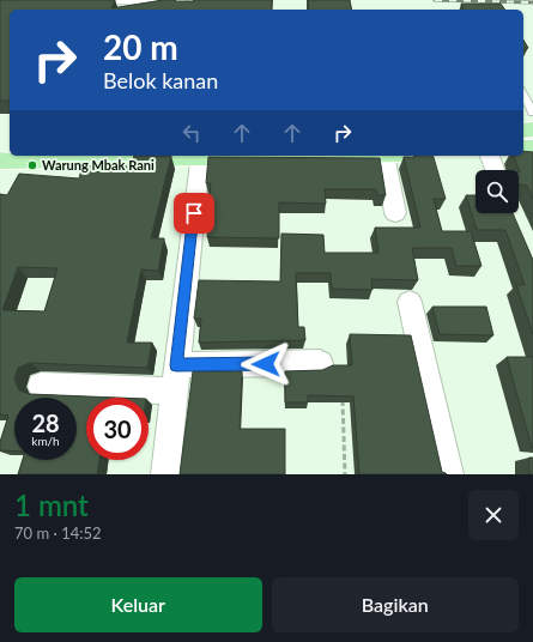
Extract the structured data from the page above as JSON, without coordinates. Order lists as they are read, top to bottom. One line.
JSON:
{"places":["Warung Mbak Rani"],"page":{"turn":["20 m","Belok kanan"],"speed":"28 km/h","limit":"30","heading":["1 mnt","70 m · 14:52"],"buttons":["Keluar","Bagikan"]}}
